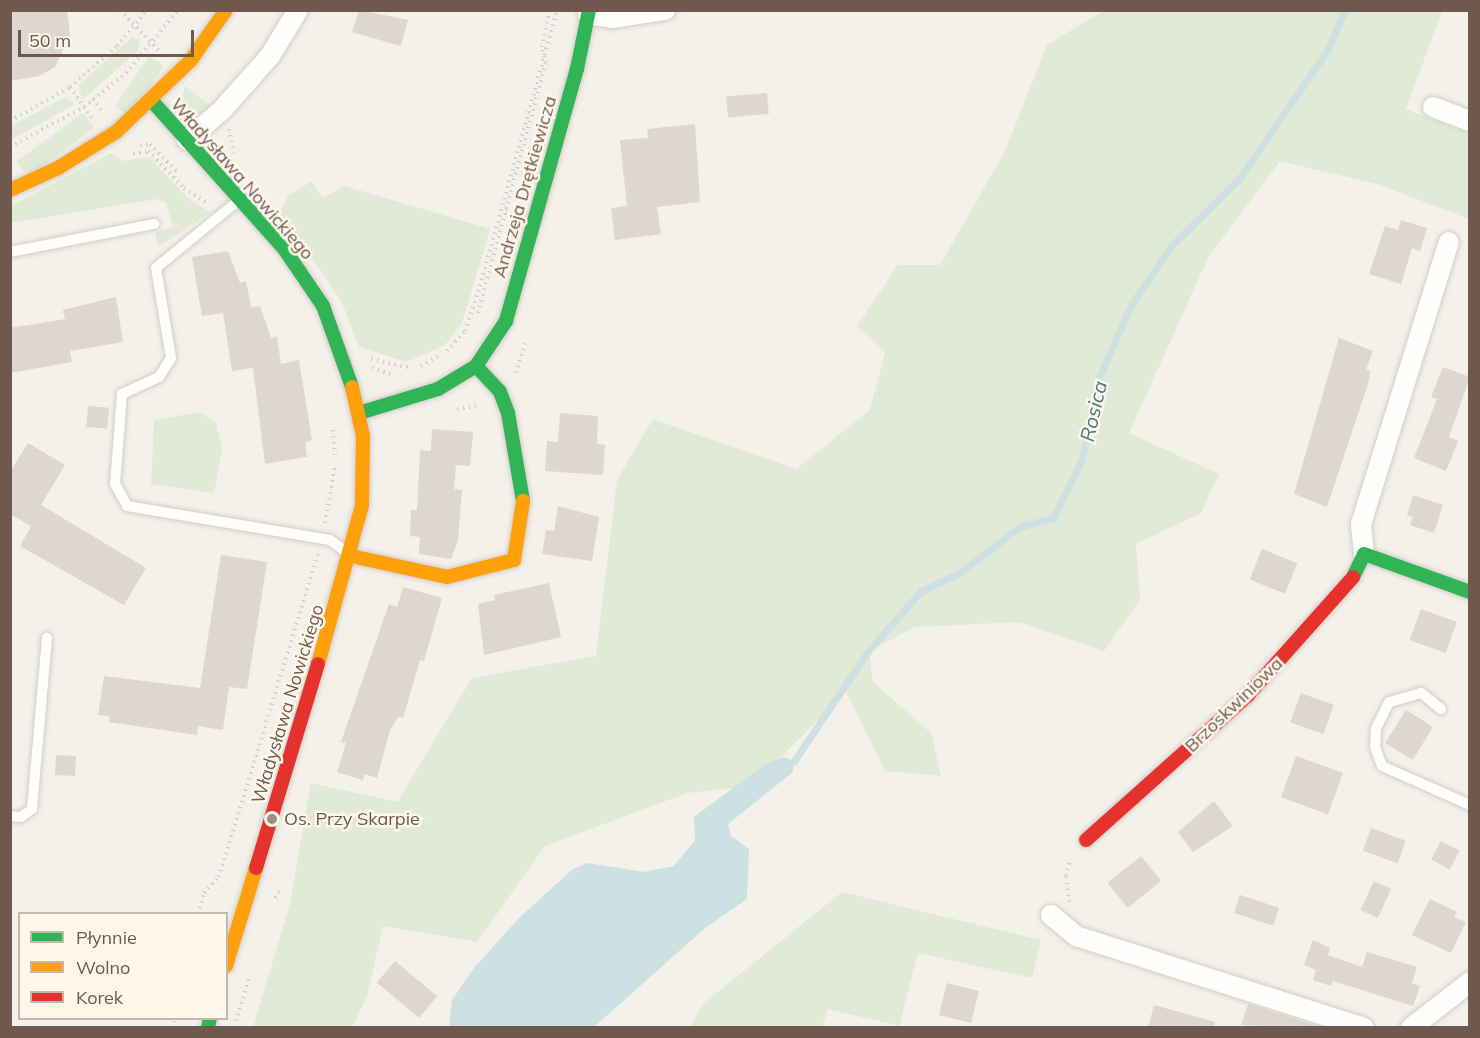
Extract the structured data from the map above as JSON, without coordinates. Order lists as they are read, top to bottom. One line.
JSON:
{"streets":{"street":["Władysława Nowickiego","Andrzeja Drętkiewicza","Brzoskwiniowa"]},"water":["Rosica"],"places":["Os. Przy Skarpie"],"legend":["Płynnie","Wolno","Korek"],"scale_bar":"50 m"}
